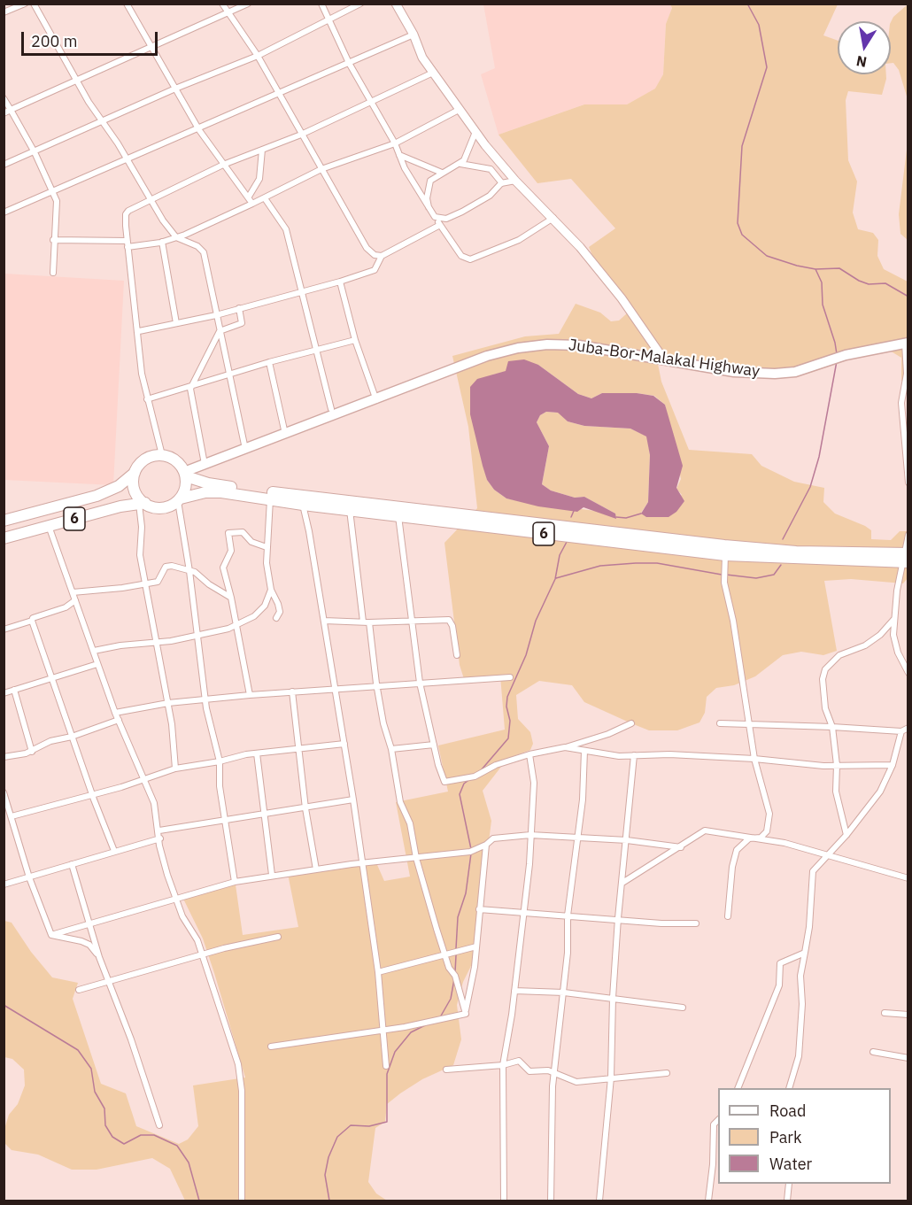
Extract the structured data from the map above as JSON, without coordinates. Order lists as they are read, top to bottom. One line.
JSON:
{"streets":{"highway":["6"],"main road":["Juba-Bor-Malakal Highway"]},"crossings":[["Juba-Bor-Malakal Highway","6"]],"legend":["Road","Park","Water"],"scale_bar":"200 m","north":"bottom"}
